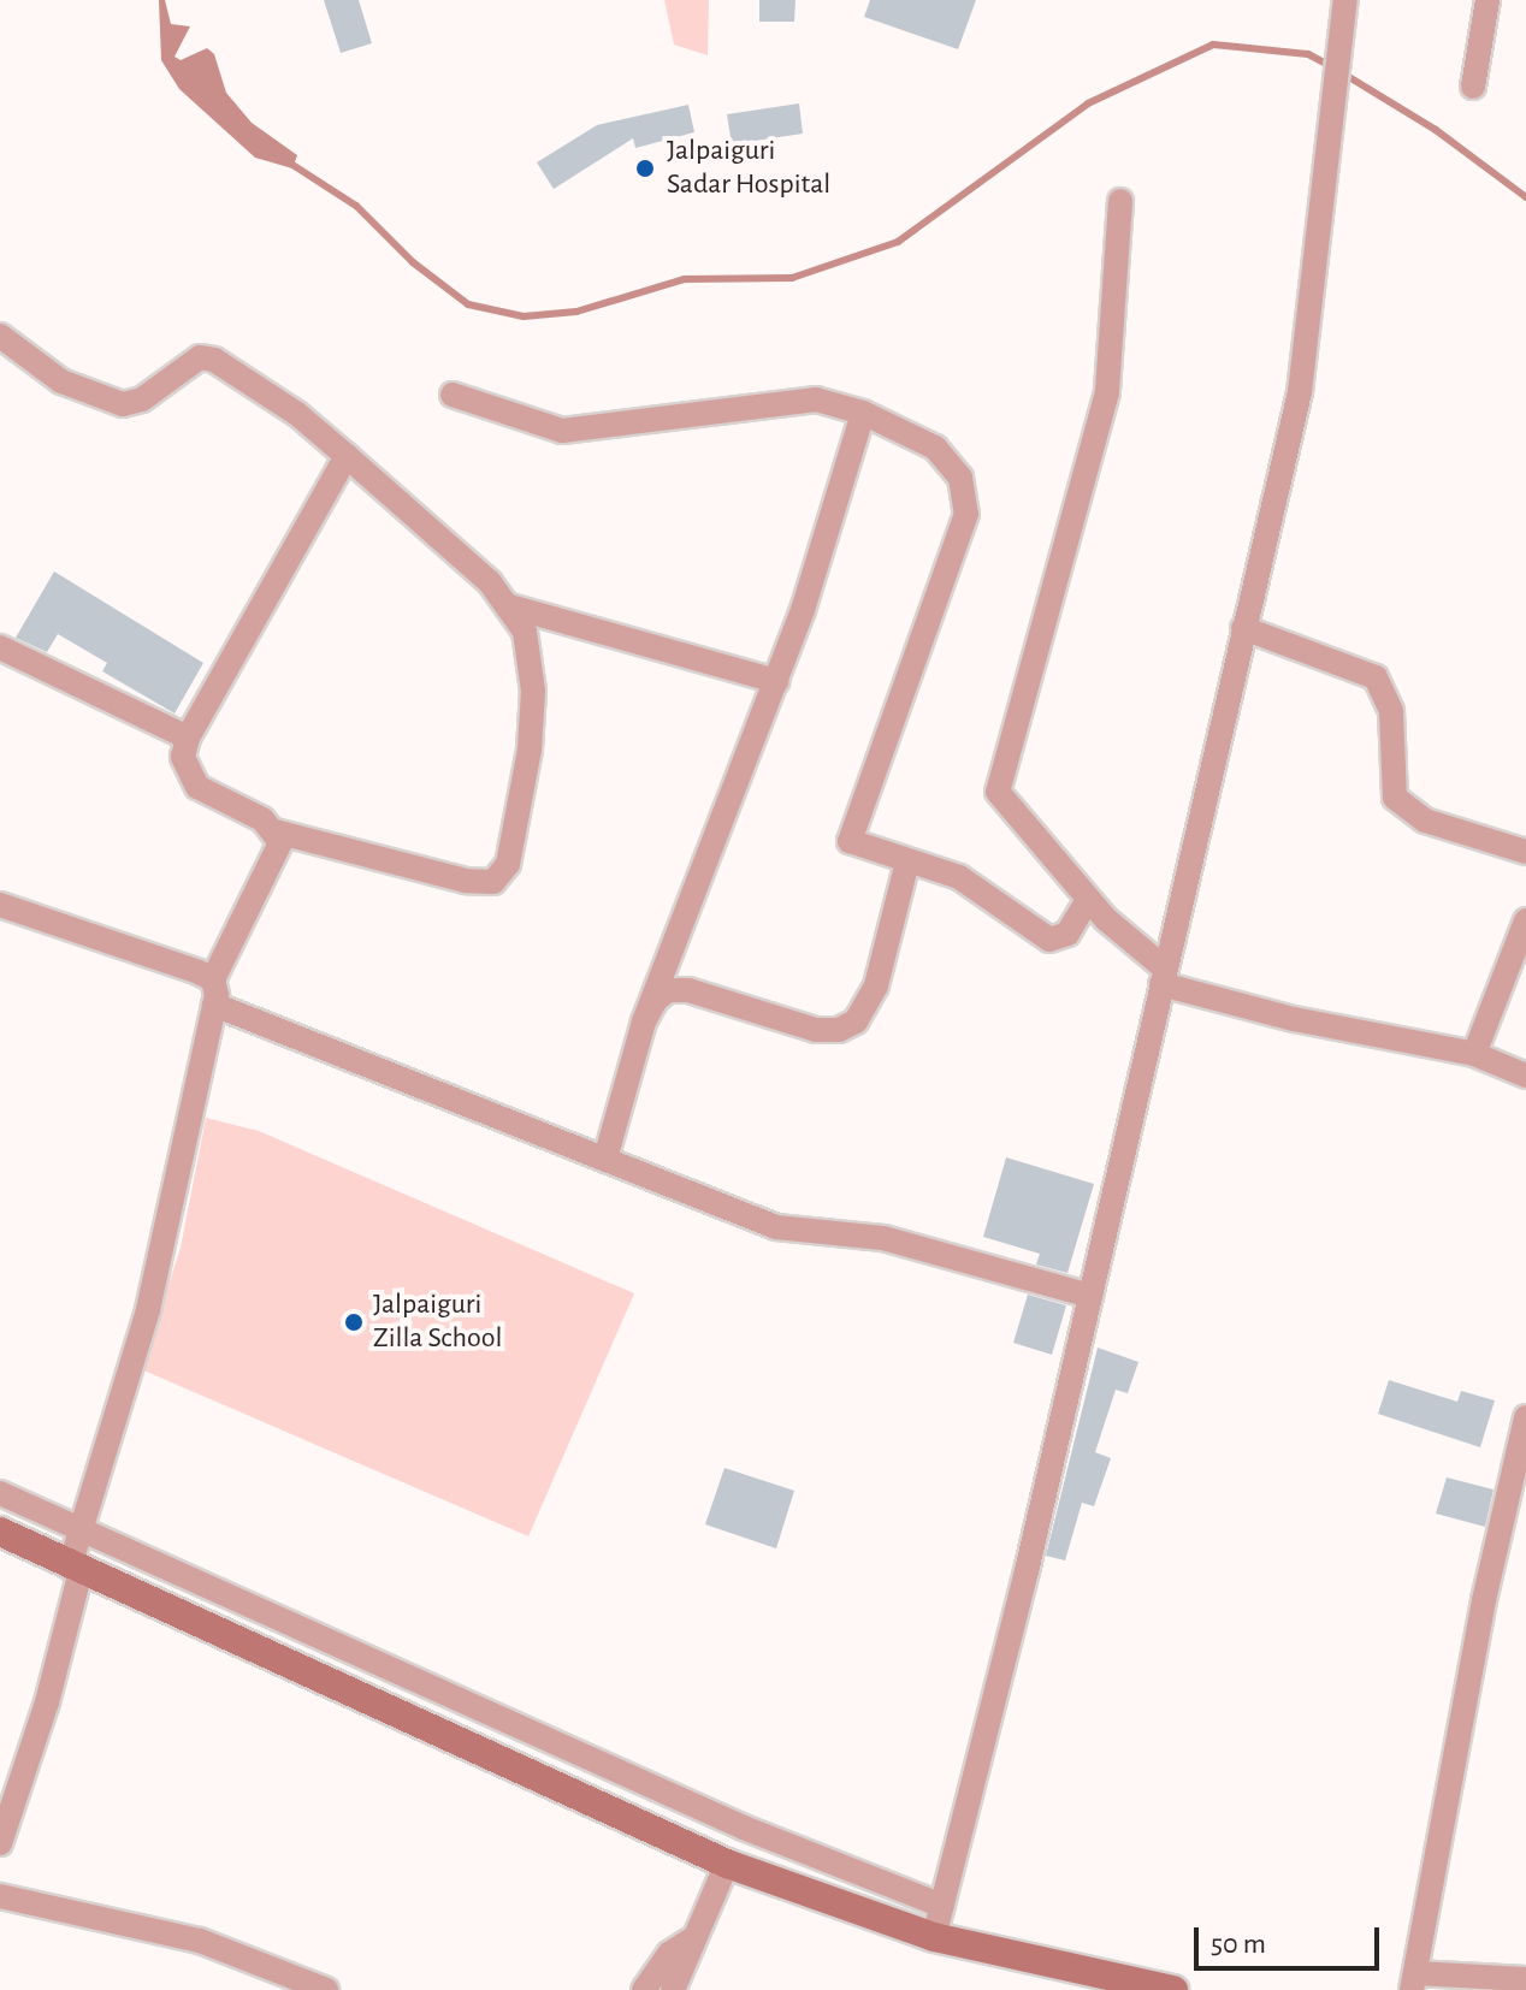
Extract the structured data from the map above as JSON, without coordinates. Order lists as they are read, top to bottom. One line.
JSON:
{"places":["Jalpaiguri Sadar Hospital","Jalpaiguri Zilla School"],"scale_bar":"50 m"}
